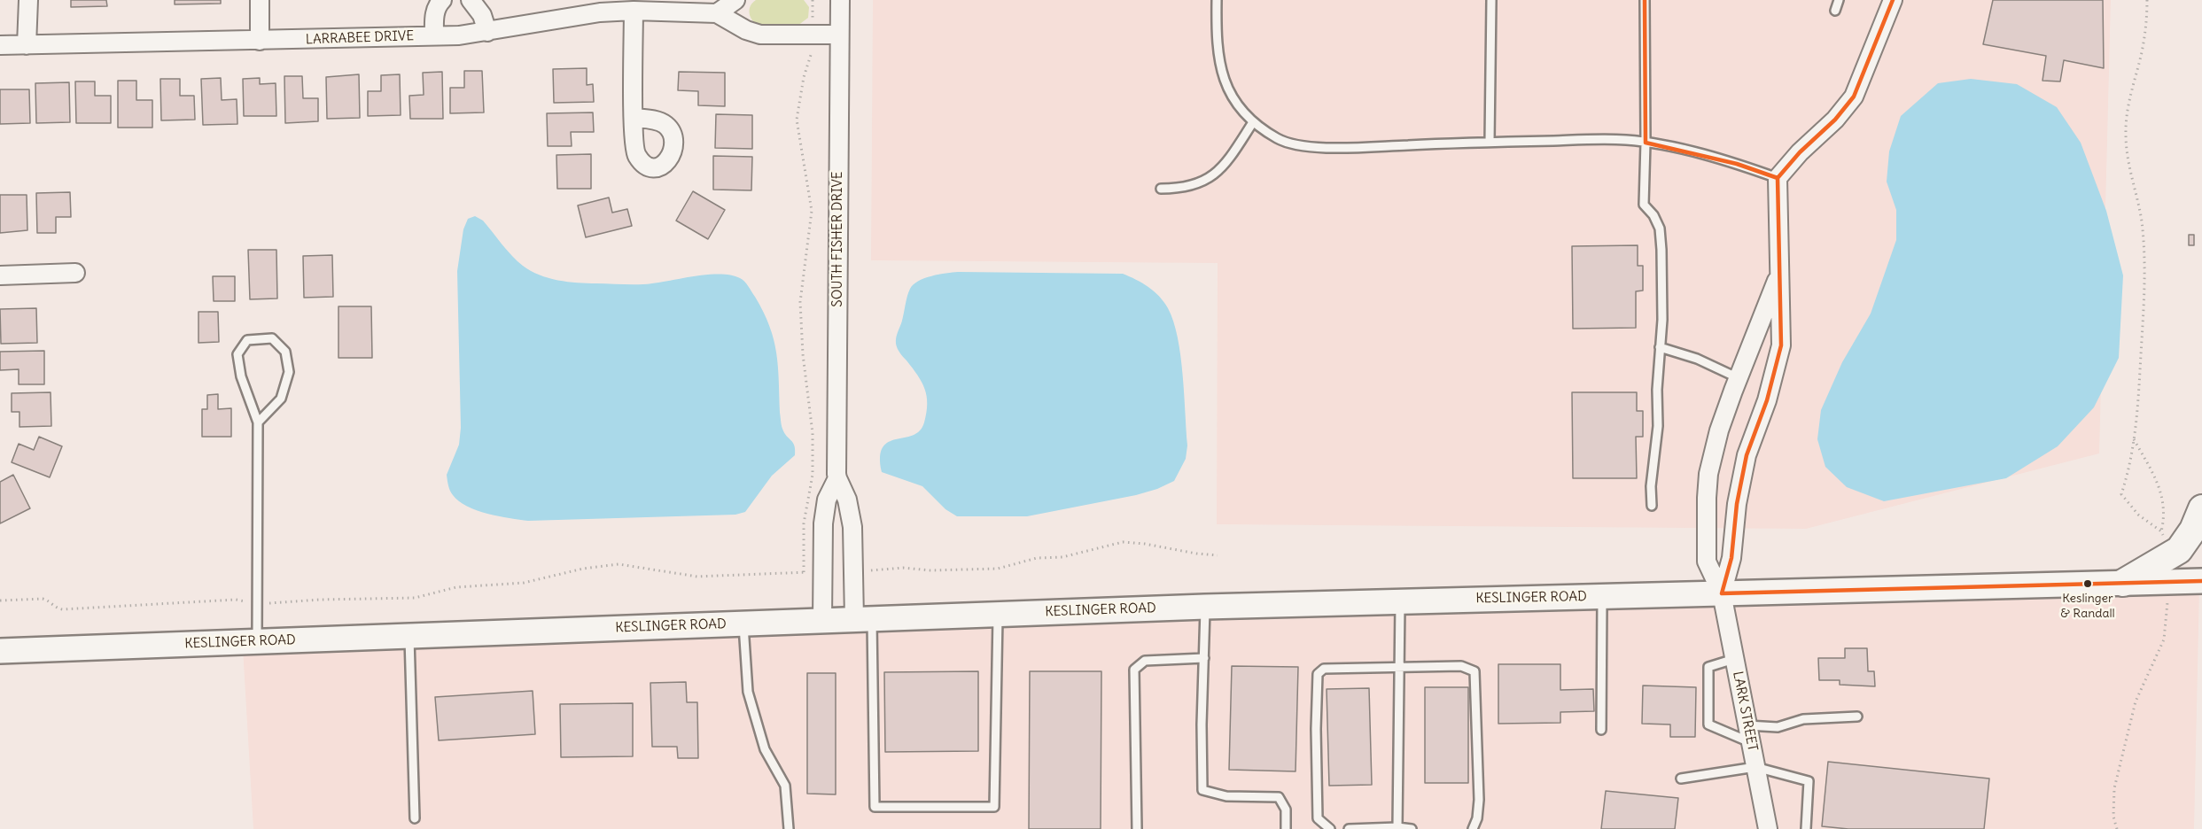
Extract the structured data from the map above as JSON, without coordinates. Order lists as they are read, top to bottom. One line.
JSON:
{"streets":{"main road":["KESLINGER ROAD"],"street":["LARRABEE DRIVE","SOUTH FISHER DRIVE","LARK STREET"]},"crossings":[["LARRABEE DRIVE","SOUTH FISHER DRIVE"],["SOUTH FISHER DRIVE","KESLINGER ROAD"],["KESLINGER ROAD","LARK STREET"]],"places":["Keslinger & Randall"]}
